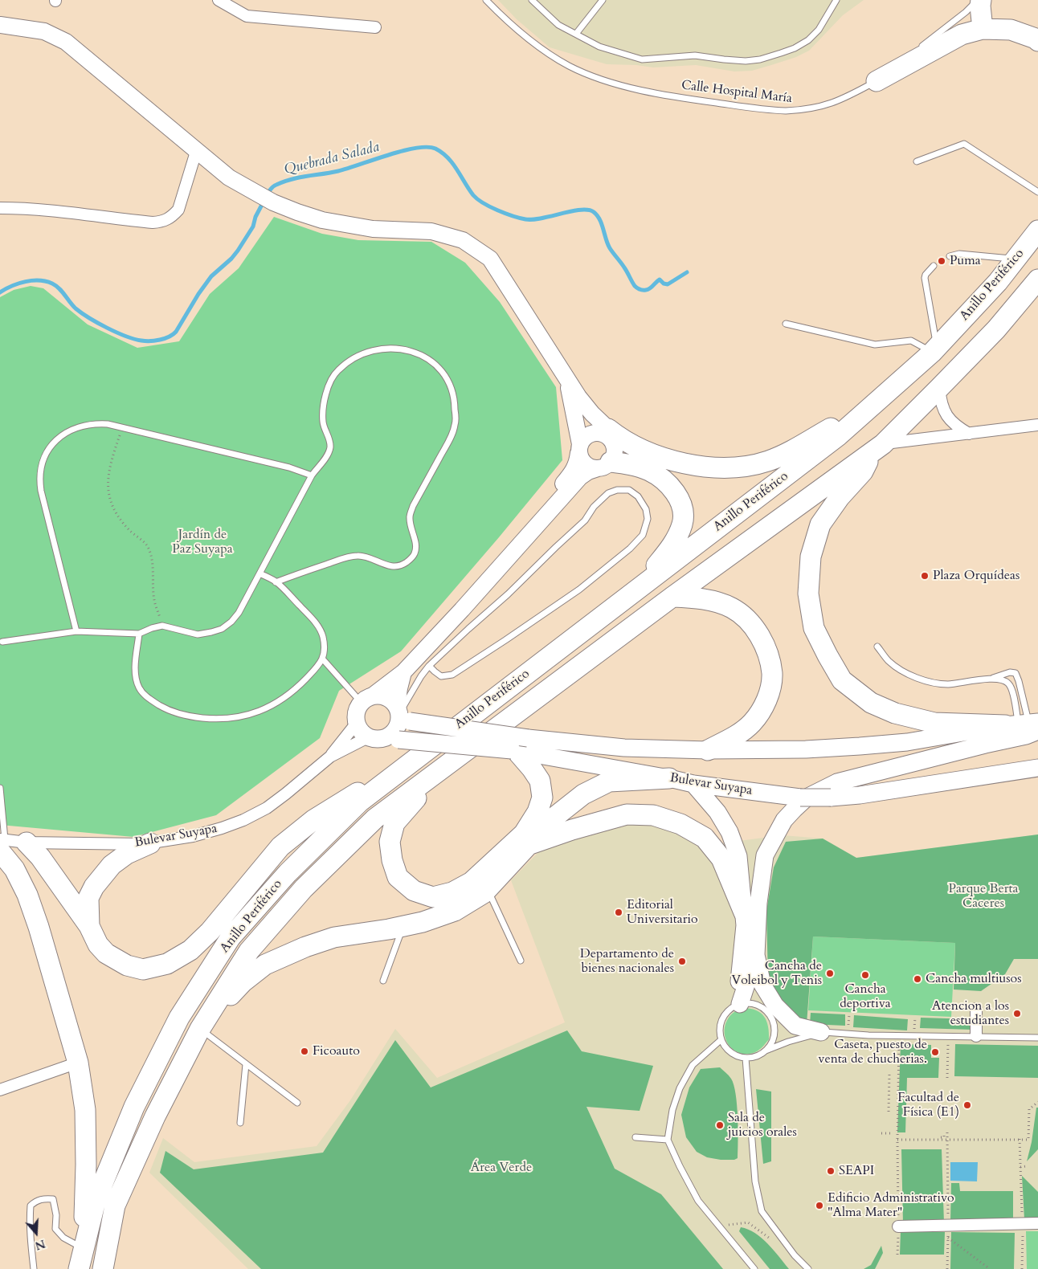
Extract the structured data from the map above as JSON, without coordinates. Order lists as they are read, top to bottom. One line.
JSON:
{"streets":{"highway":["Anillo Periférico"],"main road":["Bulevar Suyapa"],"lane":["Calle Hospital María"]},"water":["Quebrada Salada"],"parks":["Jardín de Paz Suyapa","Parque Berta Caceres","Área Verde"],"places":["Puma","Plaza Orquídeas","Editorial Universitario","Departamento de bienes nacionales","Cancha de Voleibol y Tenis","Cancha deportiva","Cancha multiusos","Atencion a los estudiantes","Ficoauto","Caseta, puesto de venta de chucherias.","Facultad de Física (E1)","Sala de juicios orales","SEAPI","Edificio Administrativo \"Alma Mater\""],"north":"bottom"}
